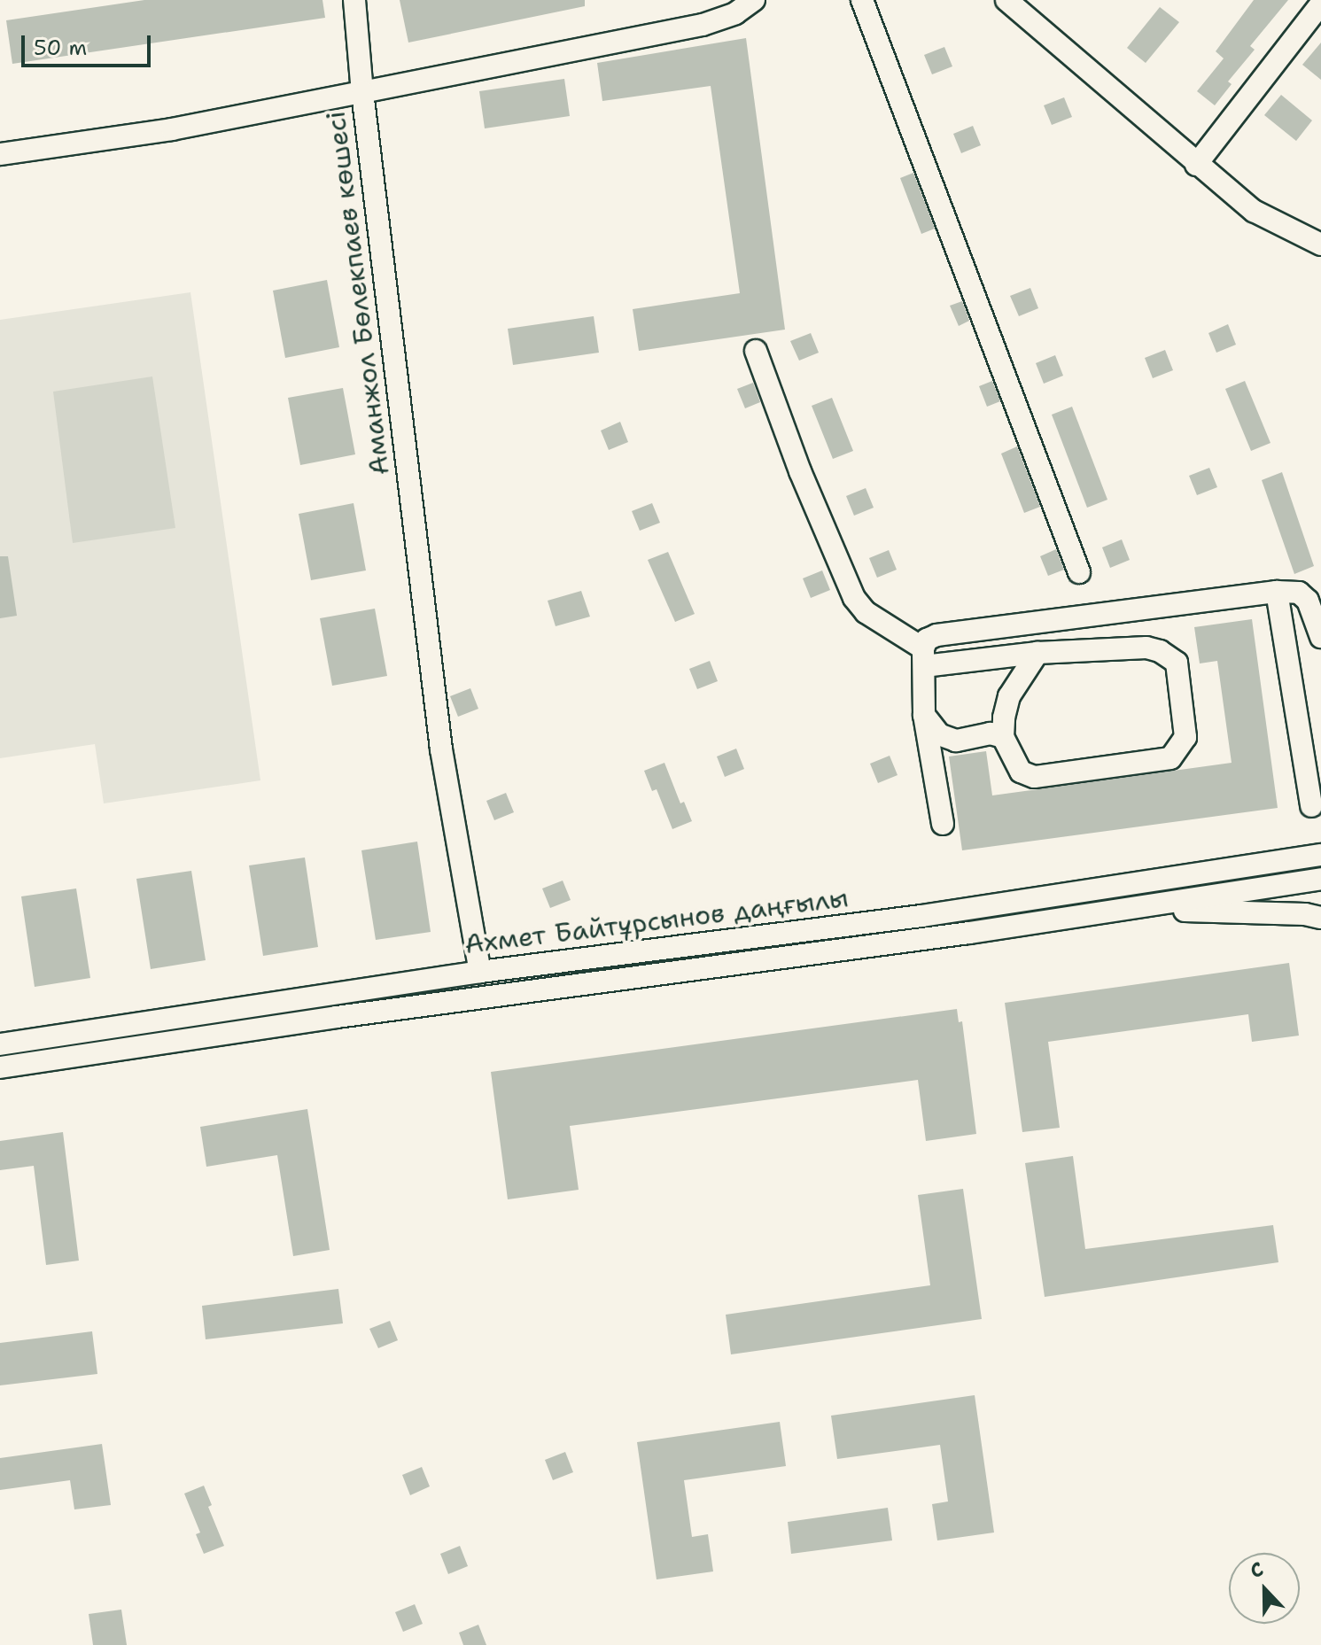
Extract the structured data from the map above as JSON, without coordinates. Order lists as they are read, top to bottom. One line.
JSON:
{"streets":{"street":["Аманжол Бөлекпаев көшесі","Ахмет Байтұрсынов даңғылы"]},"crossings":[["Аманжол Бөлекпаев көшесі","Ахмет Байтұрсынов даңғылы"]],"scale_bar":"50 m","north":"top"}
